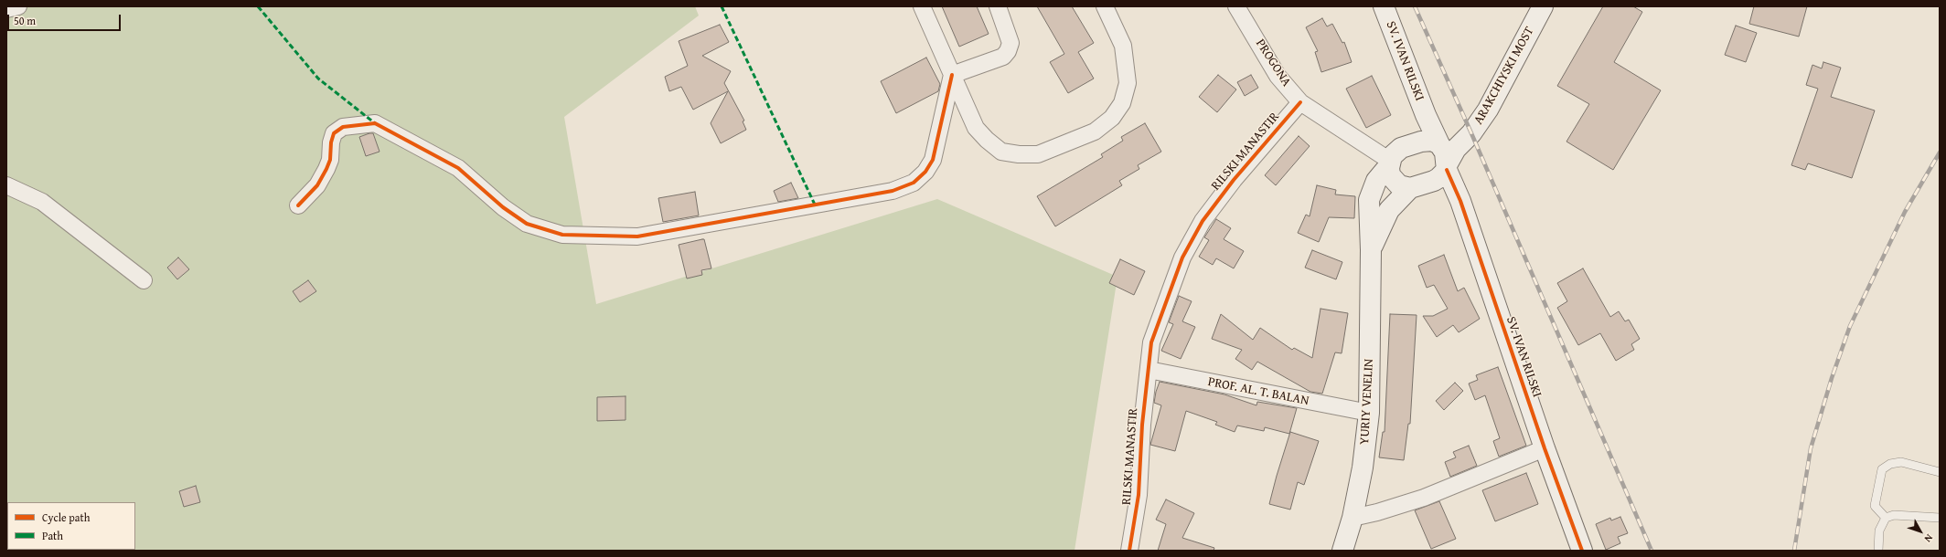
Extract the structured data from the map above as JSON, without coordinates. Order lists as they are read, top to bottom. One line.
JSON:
{"streets":{"street":["SV. IVAN RILSKI","PROGONA","ARAKCHIYSKI MOST","RILSKI MANASTIR","PROF. AL. T. BALAN","YURIY VENELIN"]},"crossings":[["SV. IVAN RILSKI","ARAKCHIYSKI MOST"],["SV. IVAN RILSKI","YURIY VENELIN"],["PROGONA","RILSKI MANASTIR"],["PROGONA","YURIY VENELIN"],["ARAKCHIYSKI MOST","YURIY VENELIN"],["RILSKI MANASTIR","PROF. AL. T. BALAN"],["PROF. AL. T. BALAN","YURIY VENELIN"]],"legend":["Cycle path","Path"],"scale_bar":"50 m","north":"bottom right"}
